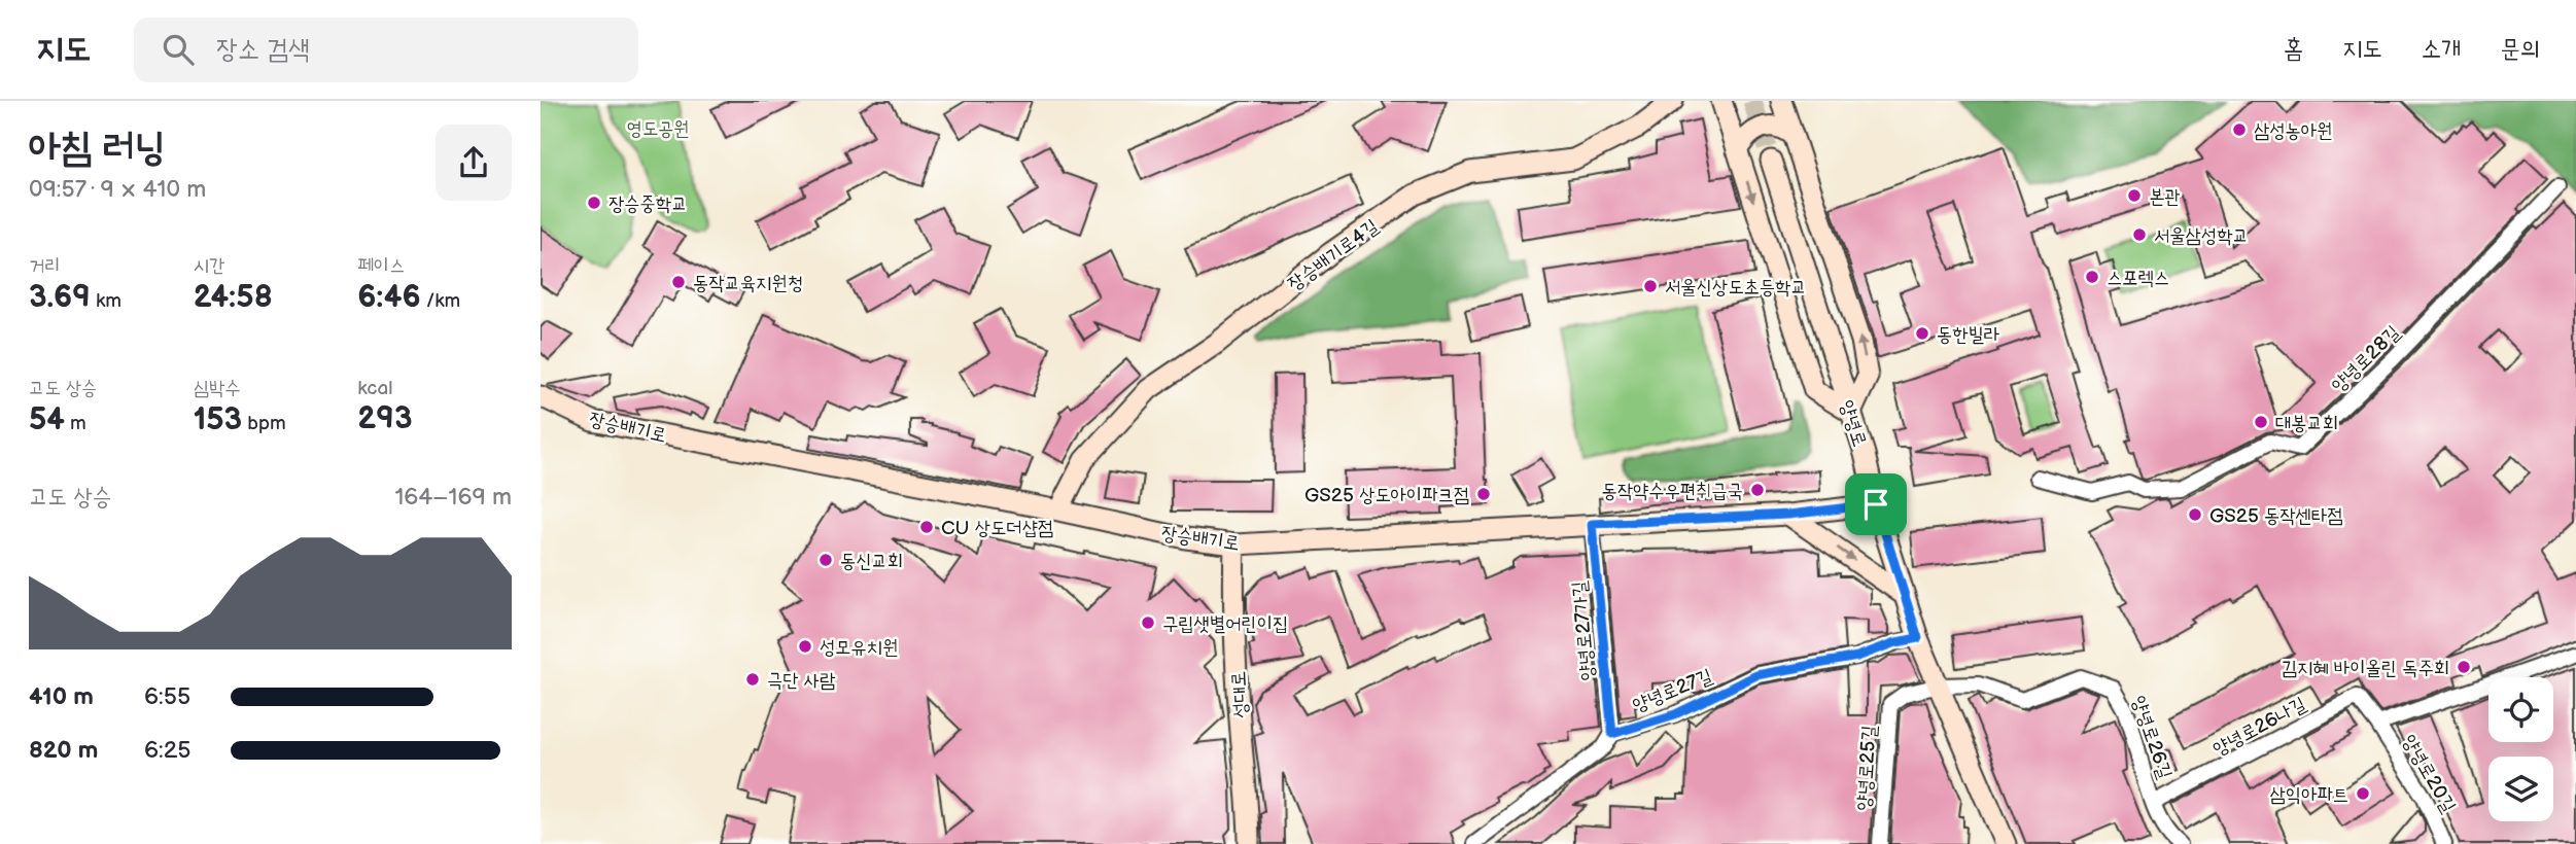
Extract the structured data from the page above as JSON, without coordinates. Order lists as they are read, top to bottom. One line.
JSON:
{"streets":{"main road":["장승배기로4길","양녕로","장승배기로","성대로"],"street":["양녕로28길","양녕로27가길","양녕로27길","양녕로26나길","양녕로26길","양녕로25길","양녕로20길"]},"crossings":[["장승배기로4길","장승배기로"],["양녕로","장승배기로"],["양녕로","양녕로27길"],["양녕로","양녕로26길"],["양녕로","양녕로25길"],["장승배기로","양녕로27가길"],["장승배기로","성대로"],["양녕로27가길","양녕로27길"],["양녕로26나길","양녕로26길"],["양녕로26나길","양녕로20길"],["양녕로26길","양녕로25길"]],"parks":["영도공원"],"places":["삼성농아원","본관","장승중학교","서울삼성학교","스포렉스","동작교육지원청","서울신상도초등학교","동한빌라","대봉교회","동작약수우편취급국","GS25 상도아이파크점","GS25 동작센타점","CU 상도더샵점","동신교회","구립샛별어린이집","성모유치원","김지혜 바이올린 독주회","극단 사람","삼익아파트"],"page":{"header":"지도","search":"장소 검색","nav":["홈","지도","소개","문의"],"heading":["아침 러닝","09:57 · 9 × 410 m"],"stats":[["거리","3.69 km"],["시간","24:58"],["페이스","6:46 /km"],["고도 상승","54 m"],["심박수","153 bpm"],["kcal","293"]],"chart":["고도 상승","164–169 m"],"list":[{"name":"410 m","note":"6:55"},{"name":"820 m","note":"6:25"}]}}
